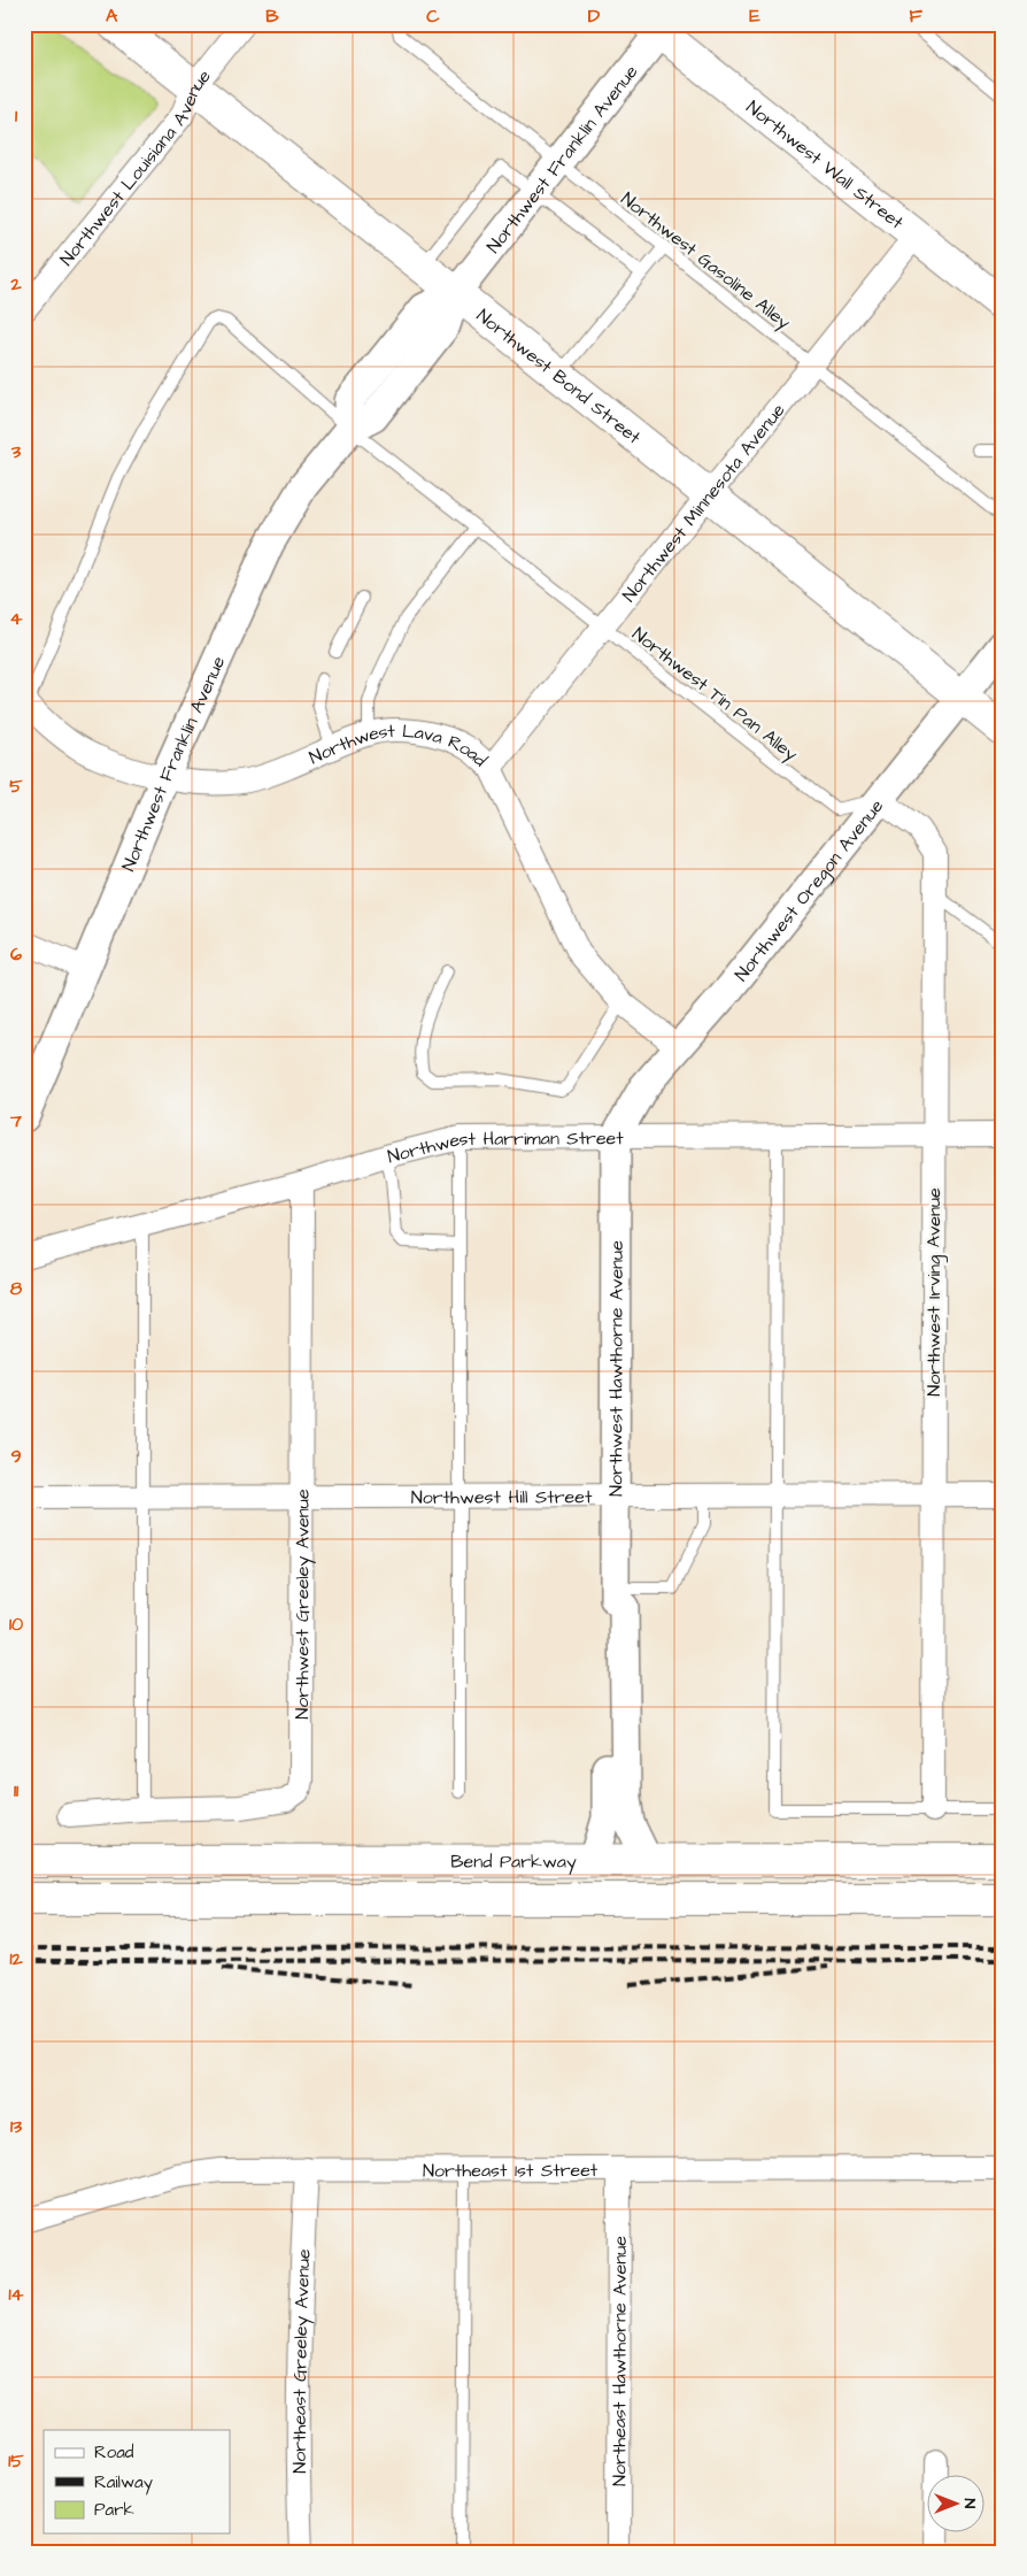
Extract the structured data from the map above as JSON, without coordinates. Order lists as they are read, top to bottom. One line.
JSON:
{"streets":{"main road":["Northwest Wall Street","Northwest Bond Street","Bend Parkway"],"street":["Northwest Franklin Avenue","Northwest Louisiana Avenue","Northwest Minnesota Avenue","Northwest Lava Road","Northwest Oregon Avenue","Northwest Harriman Street","Northwest Irving Avenue","Northwest Hawthorne Avenue","Northwest Hill Street","Northwest Greeley Avenue","Northeast 1st Street","Northeast Greeley Avenue","Northeast Hawthorne Avenue"],"lane":["Northwest Gasoline Alley","Northwest Tin Pan Alley"]},"crossings":[["Northwest Franklin Avenue","Northwest Wall Street"],["Northwest Franklin Avenue","Northwest Gasoline Alley"],["Northwest Franklin Avenue","Northwest Bond Street"],["Northwest Franklin Avenue","Northwest Tin Pan Alley"],["Northwest Franklin Avenue","Northwest Lava Road"],["Northwest Wall Street","Northwest Minnesota Avenue"],["Northwest Louisiana Avenue","Northwest Bond Street"],["Northwest Gasoline Alley","Northwest Minnesota Avenue"],["Northwest Bond Street","Northwest Minnesota Avenue"],["Northwest Bond Street","Northwest Oregon Avenue"],["Northwest Minnesota Avenue","Northwest Tin Pan Alley"],["Northwest Minnesota Avenue","Northwest Lava Road"],["Northwest Tin Pan Alley","Northwest Lava Road"],["Northwest Tin Pan Alley","Northwest Oregon Avenue"],["Northwest Tin Pan Alley","Northwest Irving Avenue"],["Northwest Lava Road","Northwest Oregon Avenue"],["Northwest Oregon Avenue","Northwest Harriman Street"],["Northwest Oregon Avenue","Northwest Irving Avenue"],["Northwest Oregon Avenue","Northwest Hawthorne Avenue"],["Northwest Harriman Street","Northwest Irving Avenue"],["Northwest Harriman Street","Northwest Hawthorne Avenue"],["Northwest Harriman Street","Northwest Greeley Avenue"],["Northwest Irving Avenue","Northwest Hill Street"],["Northwest Hawthorne Avenue","Northwest Hill Street"],["Northwest Hawthorne Avenue","Bend Parkway"],["Northwest Hill Street","Northwest Greeley Avenue"],["Northeast 1st Street","Northeast Greeley Avenue"],["Northeast 1st Street","Northeast Hawthorne Avenue"]],"legend":["Road","Railway","Park"],"north":"right","grid":{"columns":["A","B","C","D","E","F"],"rows":["1","2","3","4","5","6","7","8","9","10","11","12","13","14","15"]}}
